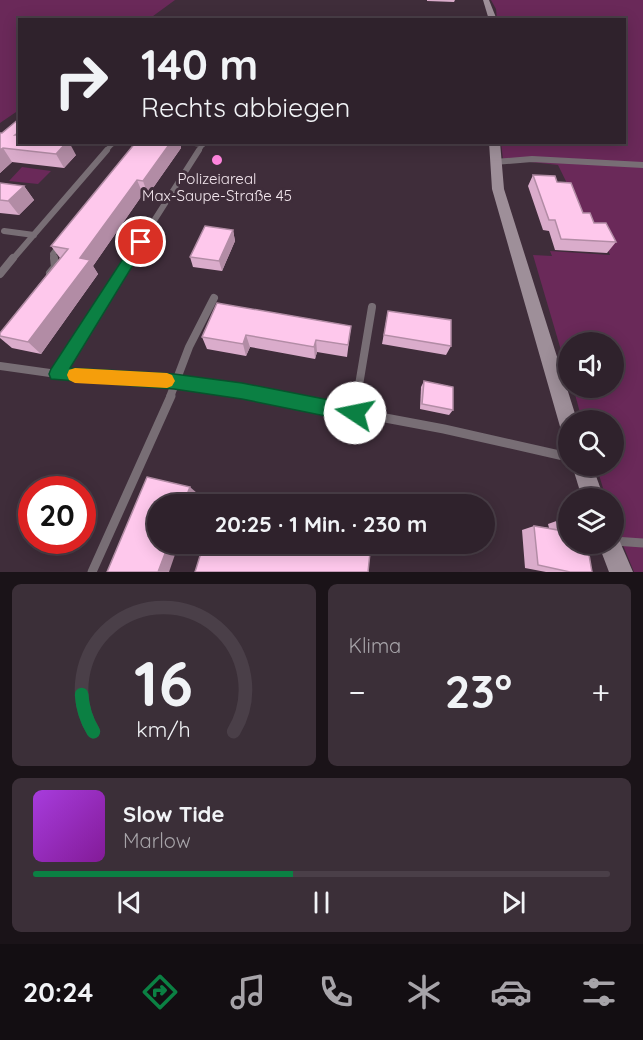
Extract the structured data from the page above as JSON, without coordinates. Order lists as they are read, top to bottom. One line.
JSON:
{"places":["Polizeiareal Max-Saupe-Straße 45"],"page":{"turn":["140 m","Rechts abbiegen"],"limit":"20","trip":"20:25 · 1 Min. · 230 m","tile":"Klima","heat":["−","23°","+"],"song":["Slow Tide","Marlow"],"tabs":"20:24","gauge":["16","km/h"]}}
